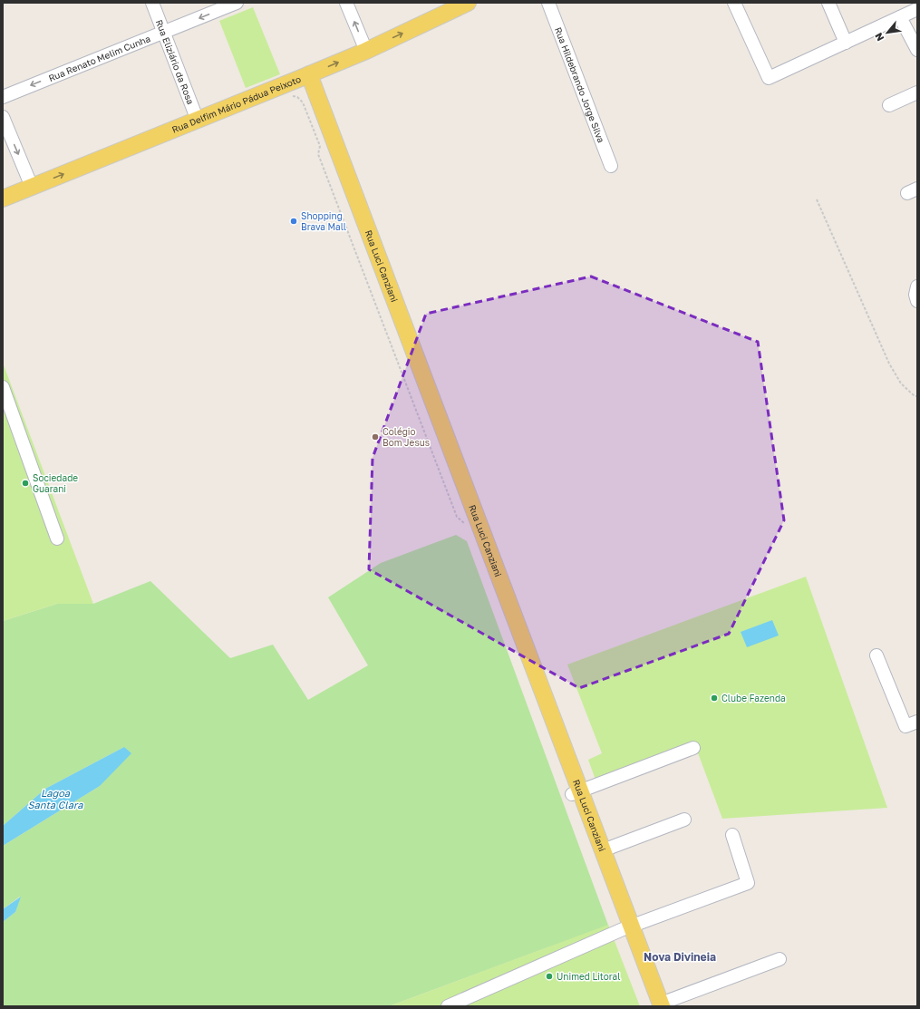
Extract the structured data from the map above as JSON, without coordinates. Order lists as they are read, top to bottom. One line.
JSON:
{"streets":{"main road":["Rua Delfim Mário Pádua Peixoto","Rua Luci Canziani"],"street":["Rua Renato Melim Cunha","Rua Eliziário da Rosa","Rua Hildebrando Jorge Silva"]},"crossings":[["Rua Renato Melim Cunha","Rua Eliziário da Rosa"],["Rua Eliziário da Rosa","Rua Delfim Mário Pádua Peixoto"],["Rua Delfim Mário Pádua Peixoto","Rua Luci Canziani"]],"one_way":["Rua Renato Melim Cunha","Rua Delfim Mário Pádua Peixoto"],"districts":["Nova Divineia"],"water":["Lagoa Santa Clara"],"places":["Shopping Brava Mall","Colégio Bom Jesus","Sociedade Guarani","Clube Fazenda","Unimed Litoral"],"north":"bottom left"}
